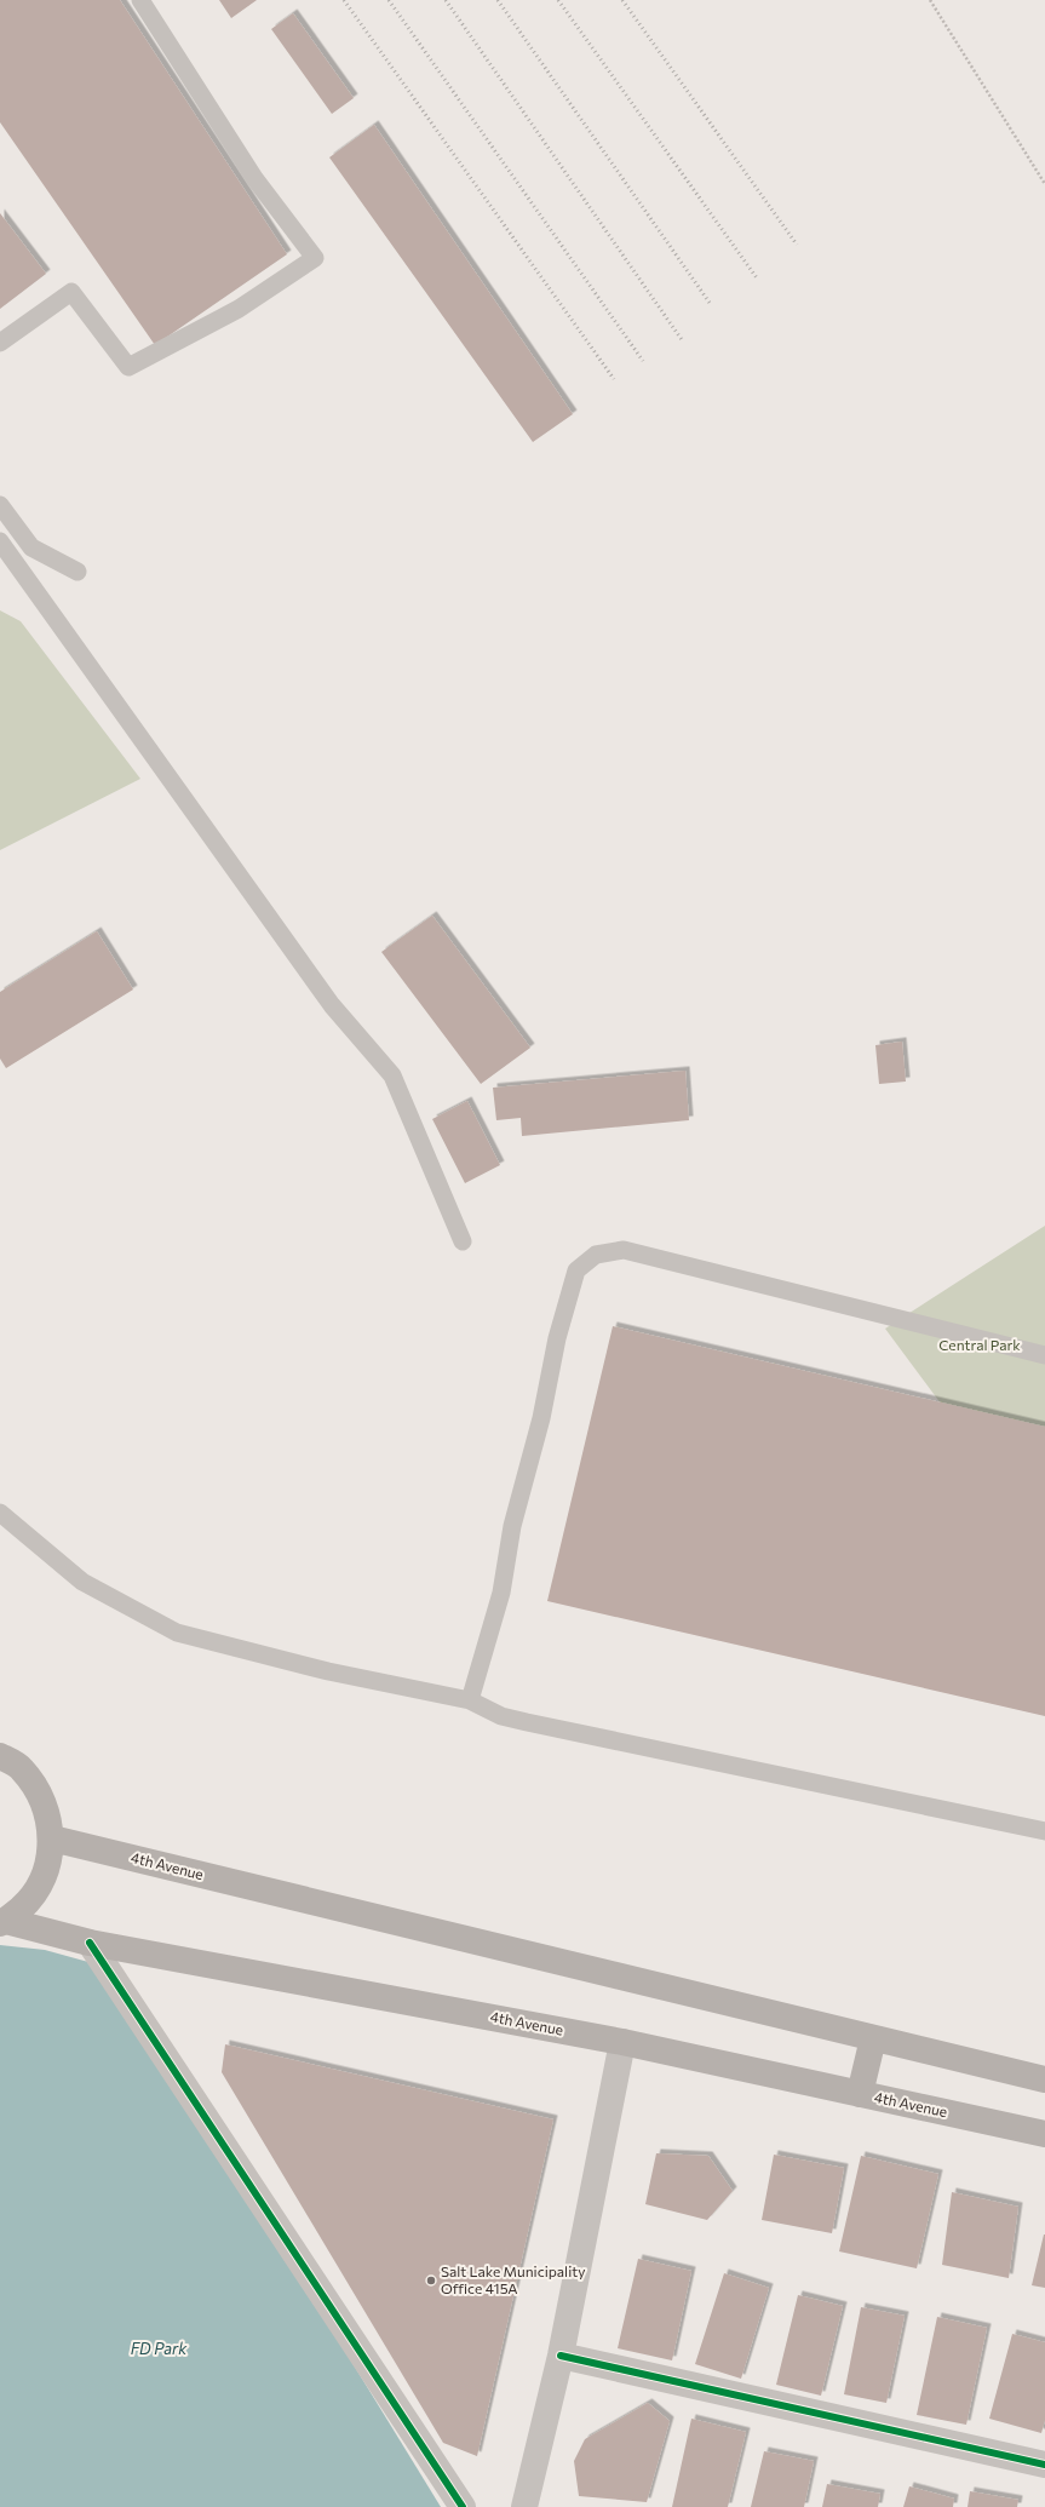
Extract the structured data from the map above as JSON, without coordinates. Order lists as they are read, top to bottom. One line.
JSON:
{"streets":{"main road":["4th Avenue"]},"water":["FD Park"],"parks":["Central Park"],"places":["Salt Lake Municipality Office 415A"]}
